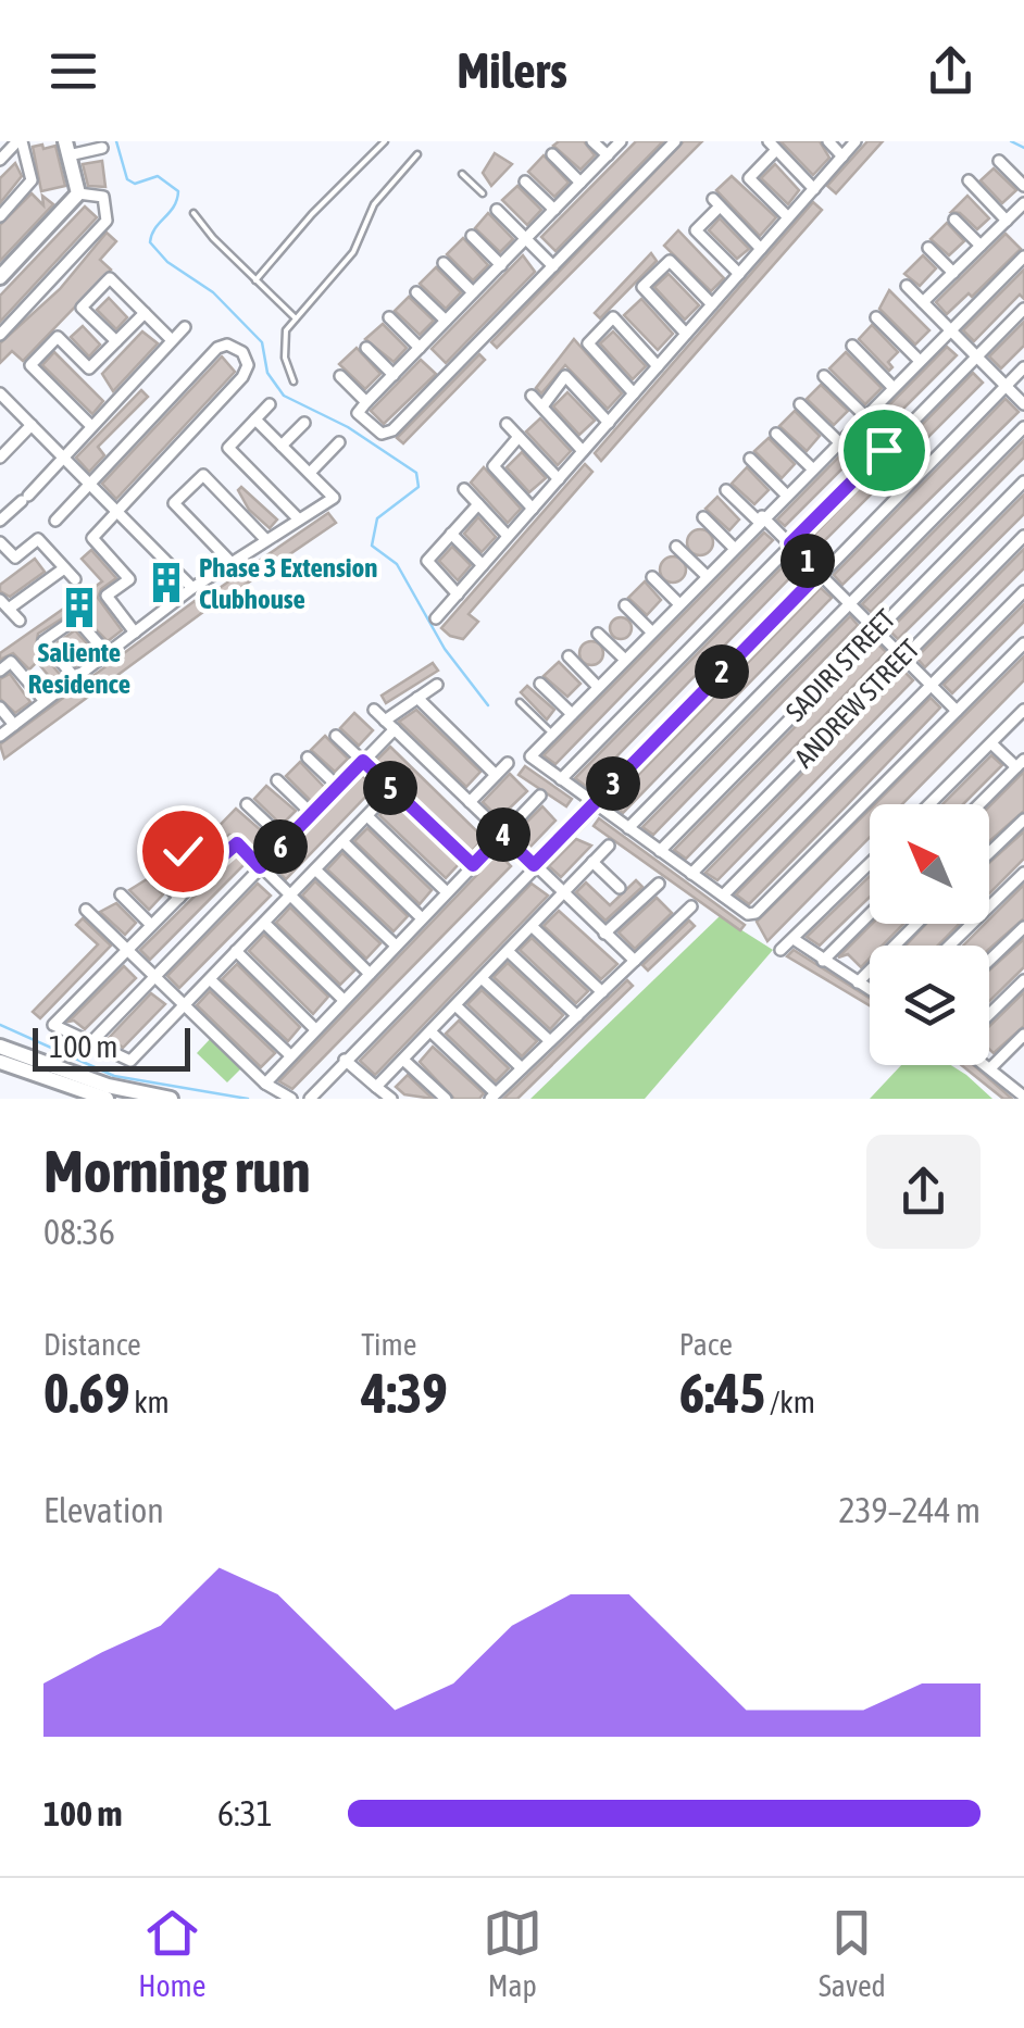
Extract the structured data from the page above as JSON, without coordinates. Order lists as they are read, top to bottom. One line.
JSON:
{"streets":{"street":["SADIRI STREET","ANDREW STREET"]},"places":{"building":["Phase 3 Extension Clubhouse","Saliente Residence"]},"scale_bar":"100 m","north":"top left","page":{"header":"Milers","pins":["1","2","3","5","4","6"],"scale":"100 m","heading":["Morning run","08:36"],"stats":[["Distance","0.69 km"],["Time","4:39"],["Pace","6:45 /km"]],"chart":["Elevation","239–244 m"],"list":[{"name":"100 m","note":"6:31"}],"tabs":["Home","Map","Saved"]}}
